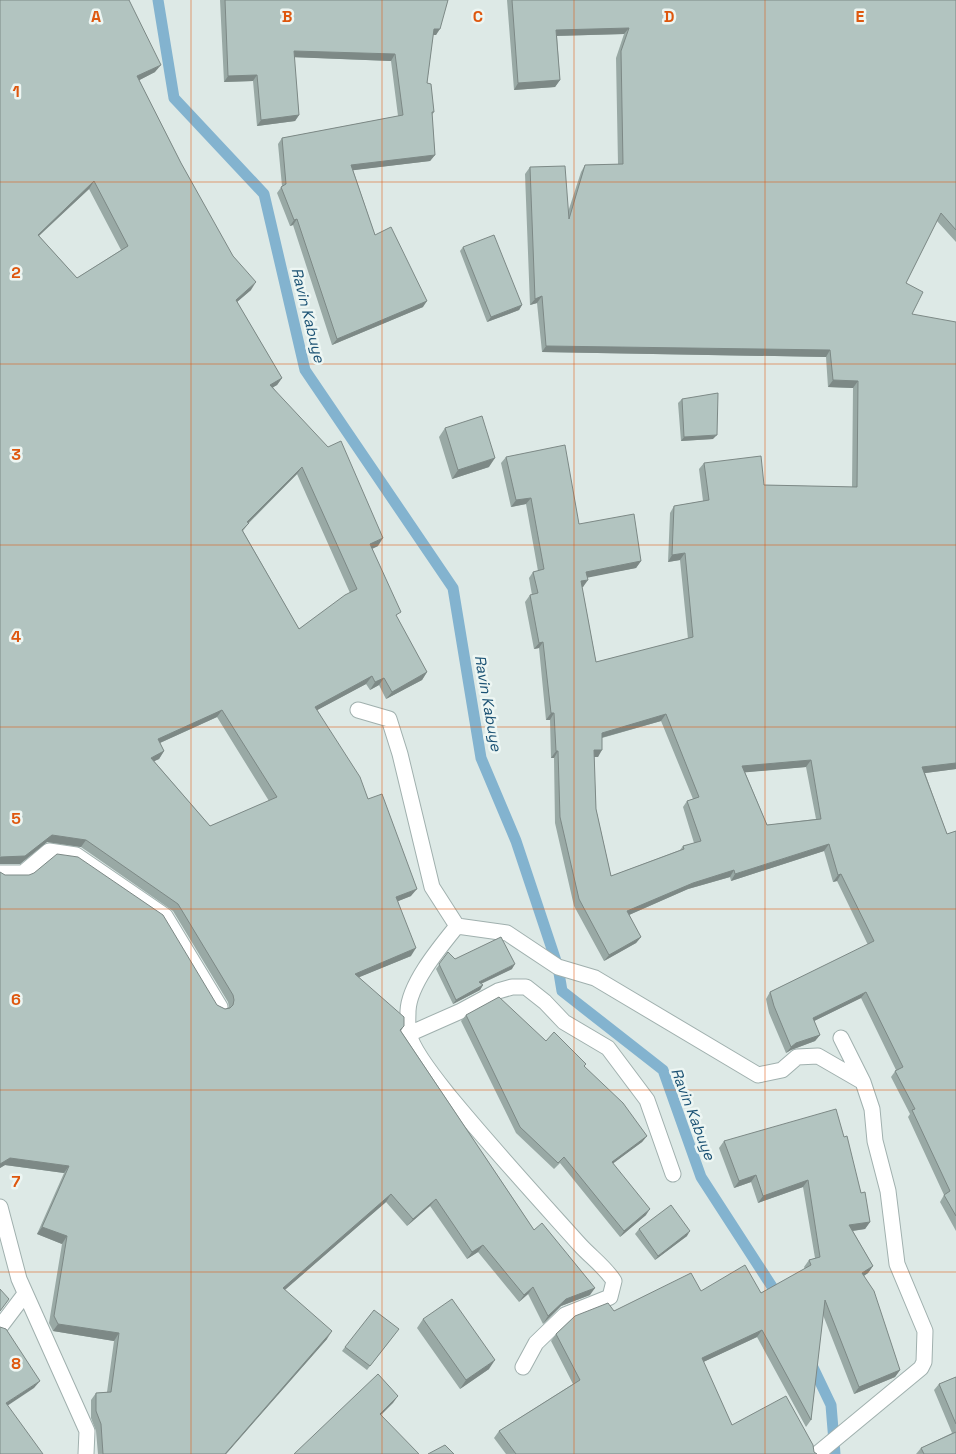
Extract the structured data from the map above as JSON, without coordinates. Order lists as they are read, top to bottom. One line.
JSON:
{"water":["Ravin Kabuye"],"grid":{"columns":["A","B","C","D","E"],"rows":["1","2","3","4","5","6","7","8"]}}
